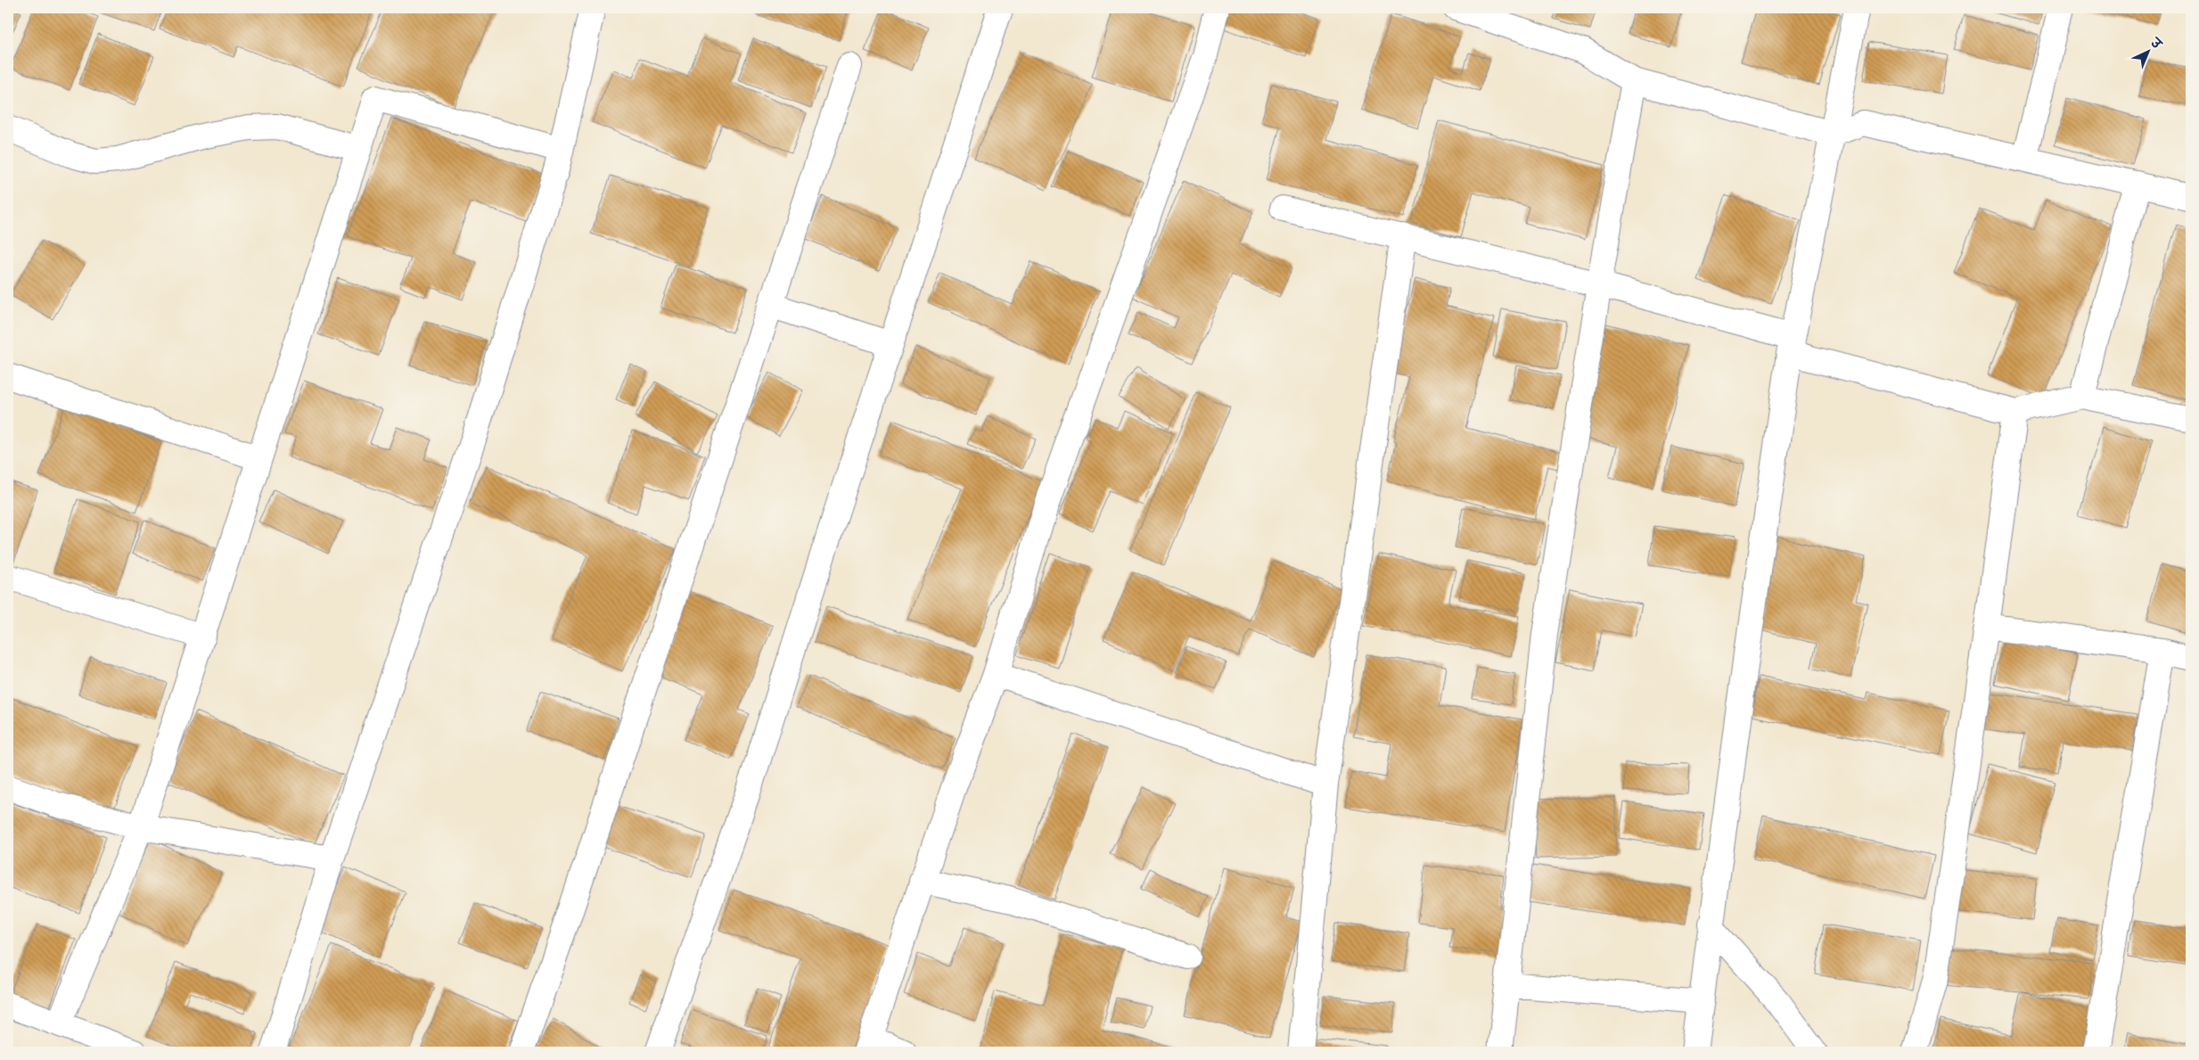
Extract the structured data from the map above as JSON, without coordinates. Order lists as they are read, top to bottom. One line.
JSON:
{"north":"top right"}
